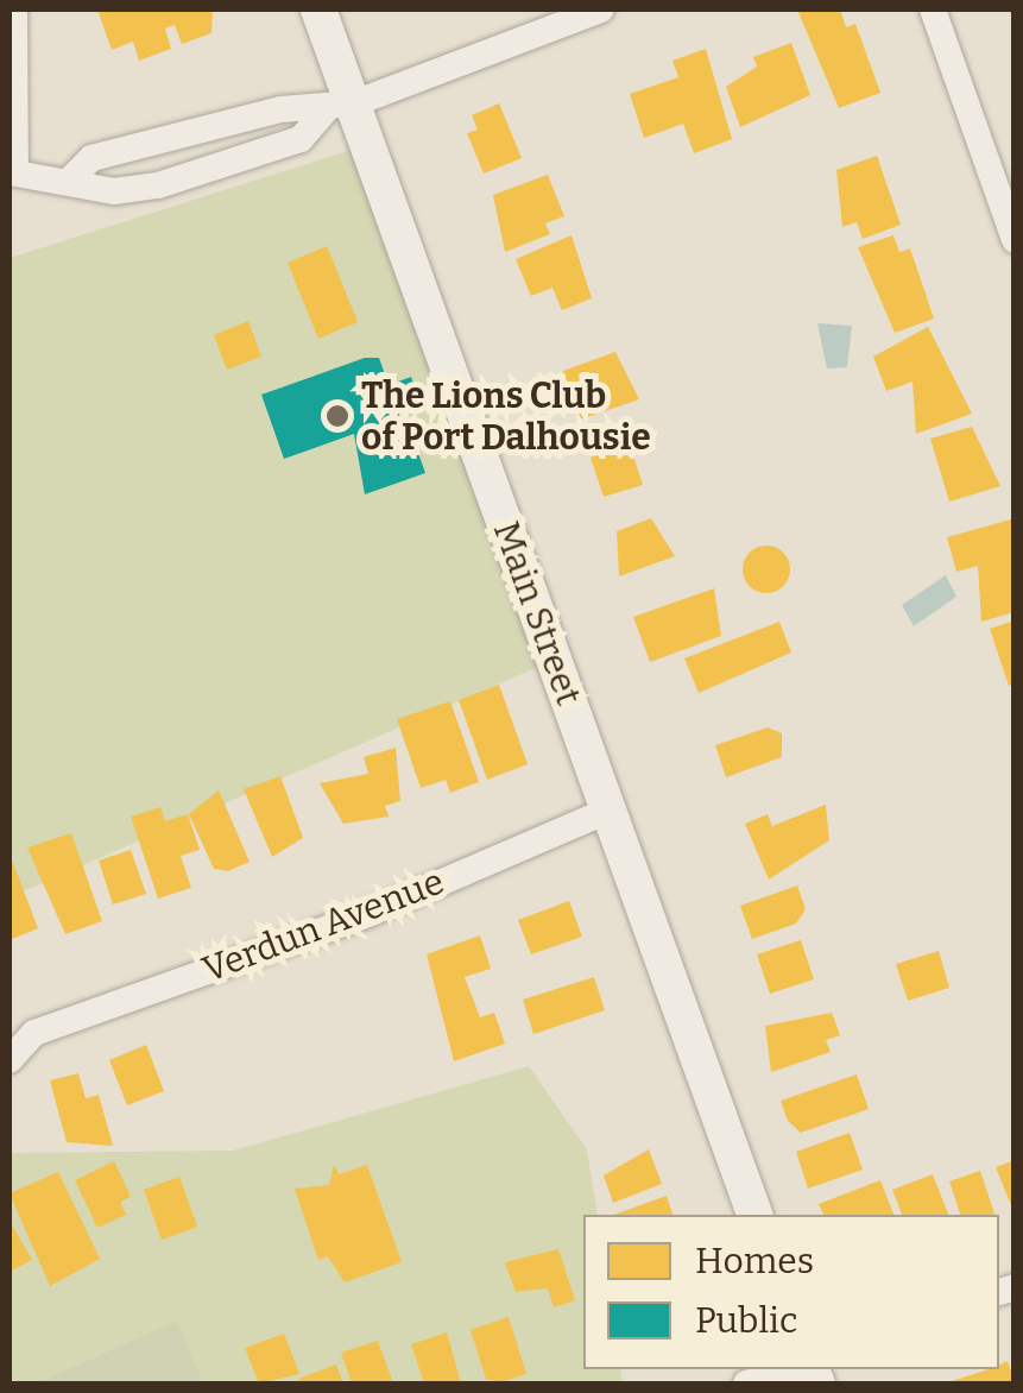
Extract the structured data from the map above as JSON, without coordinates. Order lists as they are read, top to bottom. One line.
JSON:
{"streets":{"main road":["Main Street"],"street":["Verdun Avenue"]},"crossings":[["Main Street","Verdun Avenue"]],"places":["The Lions Club of Port Dalhousie"],"legend":["Homes","Public"]}
